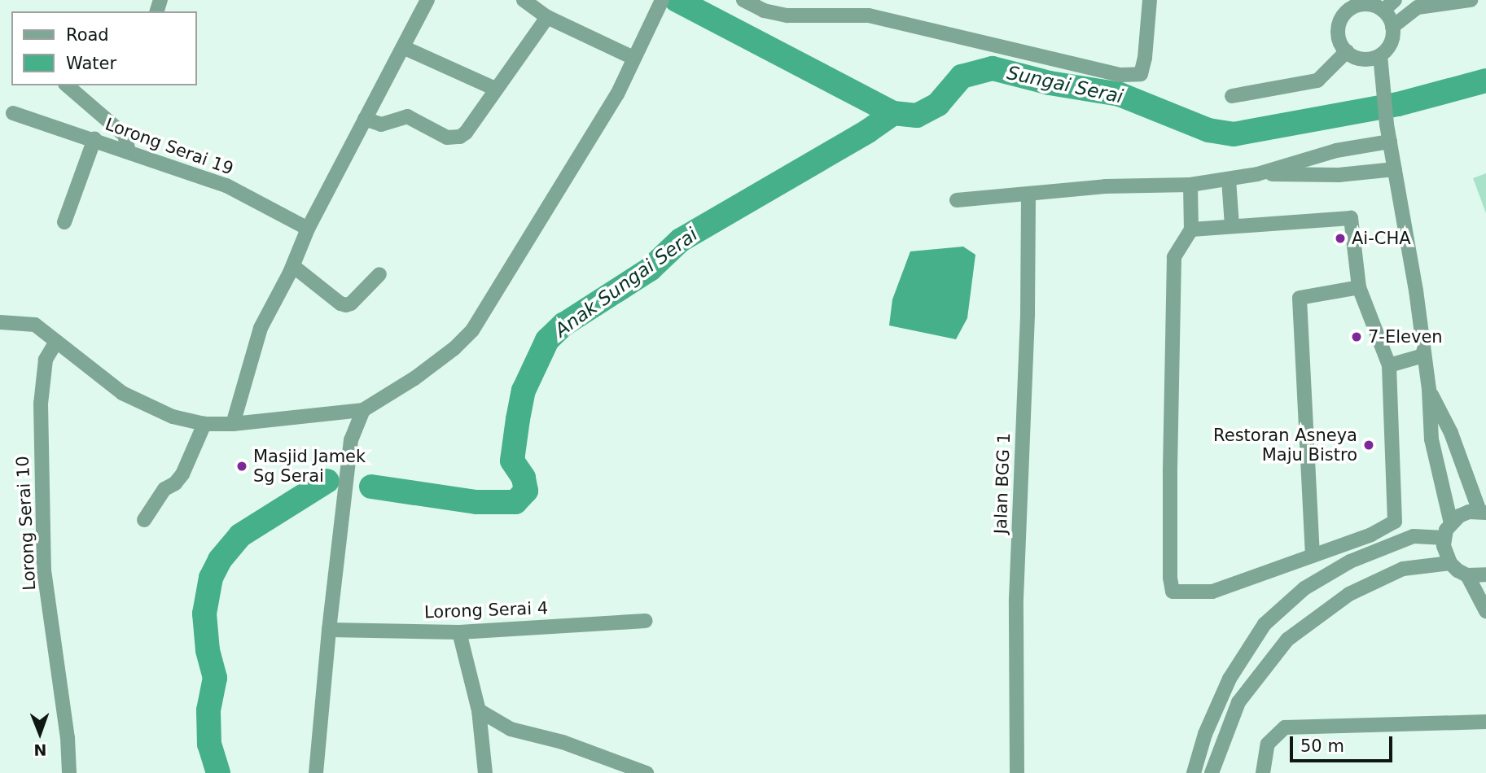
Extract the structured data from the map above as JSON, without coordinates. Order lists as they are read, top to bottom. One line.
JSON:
{"streets":{"street":["Lorong Serai 19","Jalan BGG 1","Lorong Serai 10","Lorong Serai 4"]},"water":["Sungai Serai","Anak Sungai Serai"],"places":["Ai-CHA","7-Eleven","Restoran Asneya Maju Bistro","Masjid Jamek Sg Serai"],"legend":["Road","Water"],"scale_bar":"50 m","north":"bottom"}
